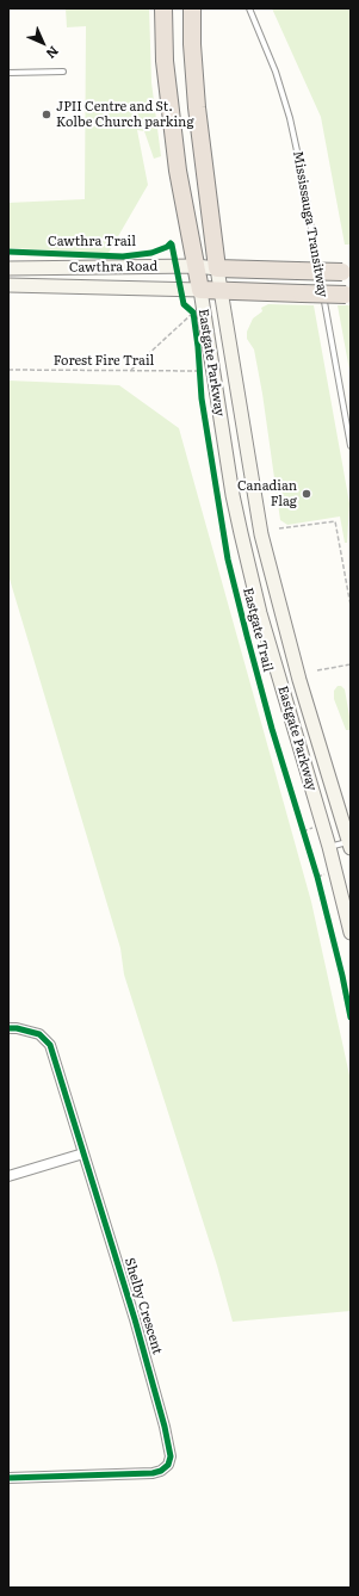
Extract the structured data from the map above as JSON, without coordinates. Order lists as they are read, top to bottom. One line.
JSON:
{"streets":{"main road":["Cawthra Road","Eastgate Parkway"],"street":["Shelby Crescent"],"lane":["Mississauga Transitway"],"path":["Forest Fire Trail"],"cycle path":["Cawthra Trail"]},"crossings":[["Cawthra Road","Eastgate Parkway"]],"places":["JPII Centre and St. Kolbe Church parking","Canadian Flag"],"north":"bottom right"}
